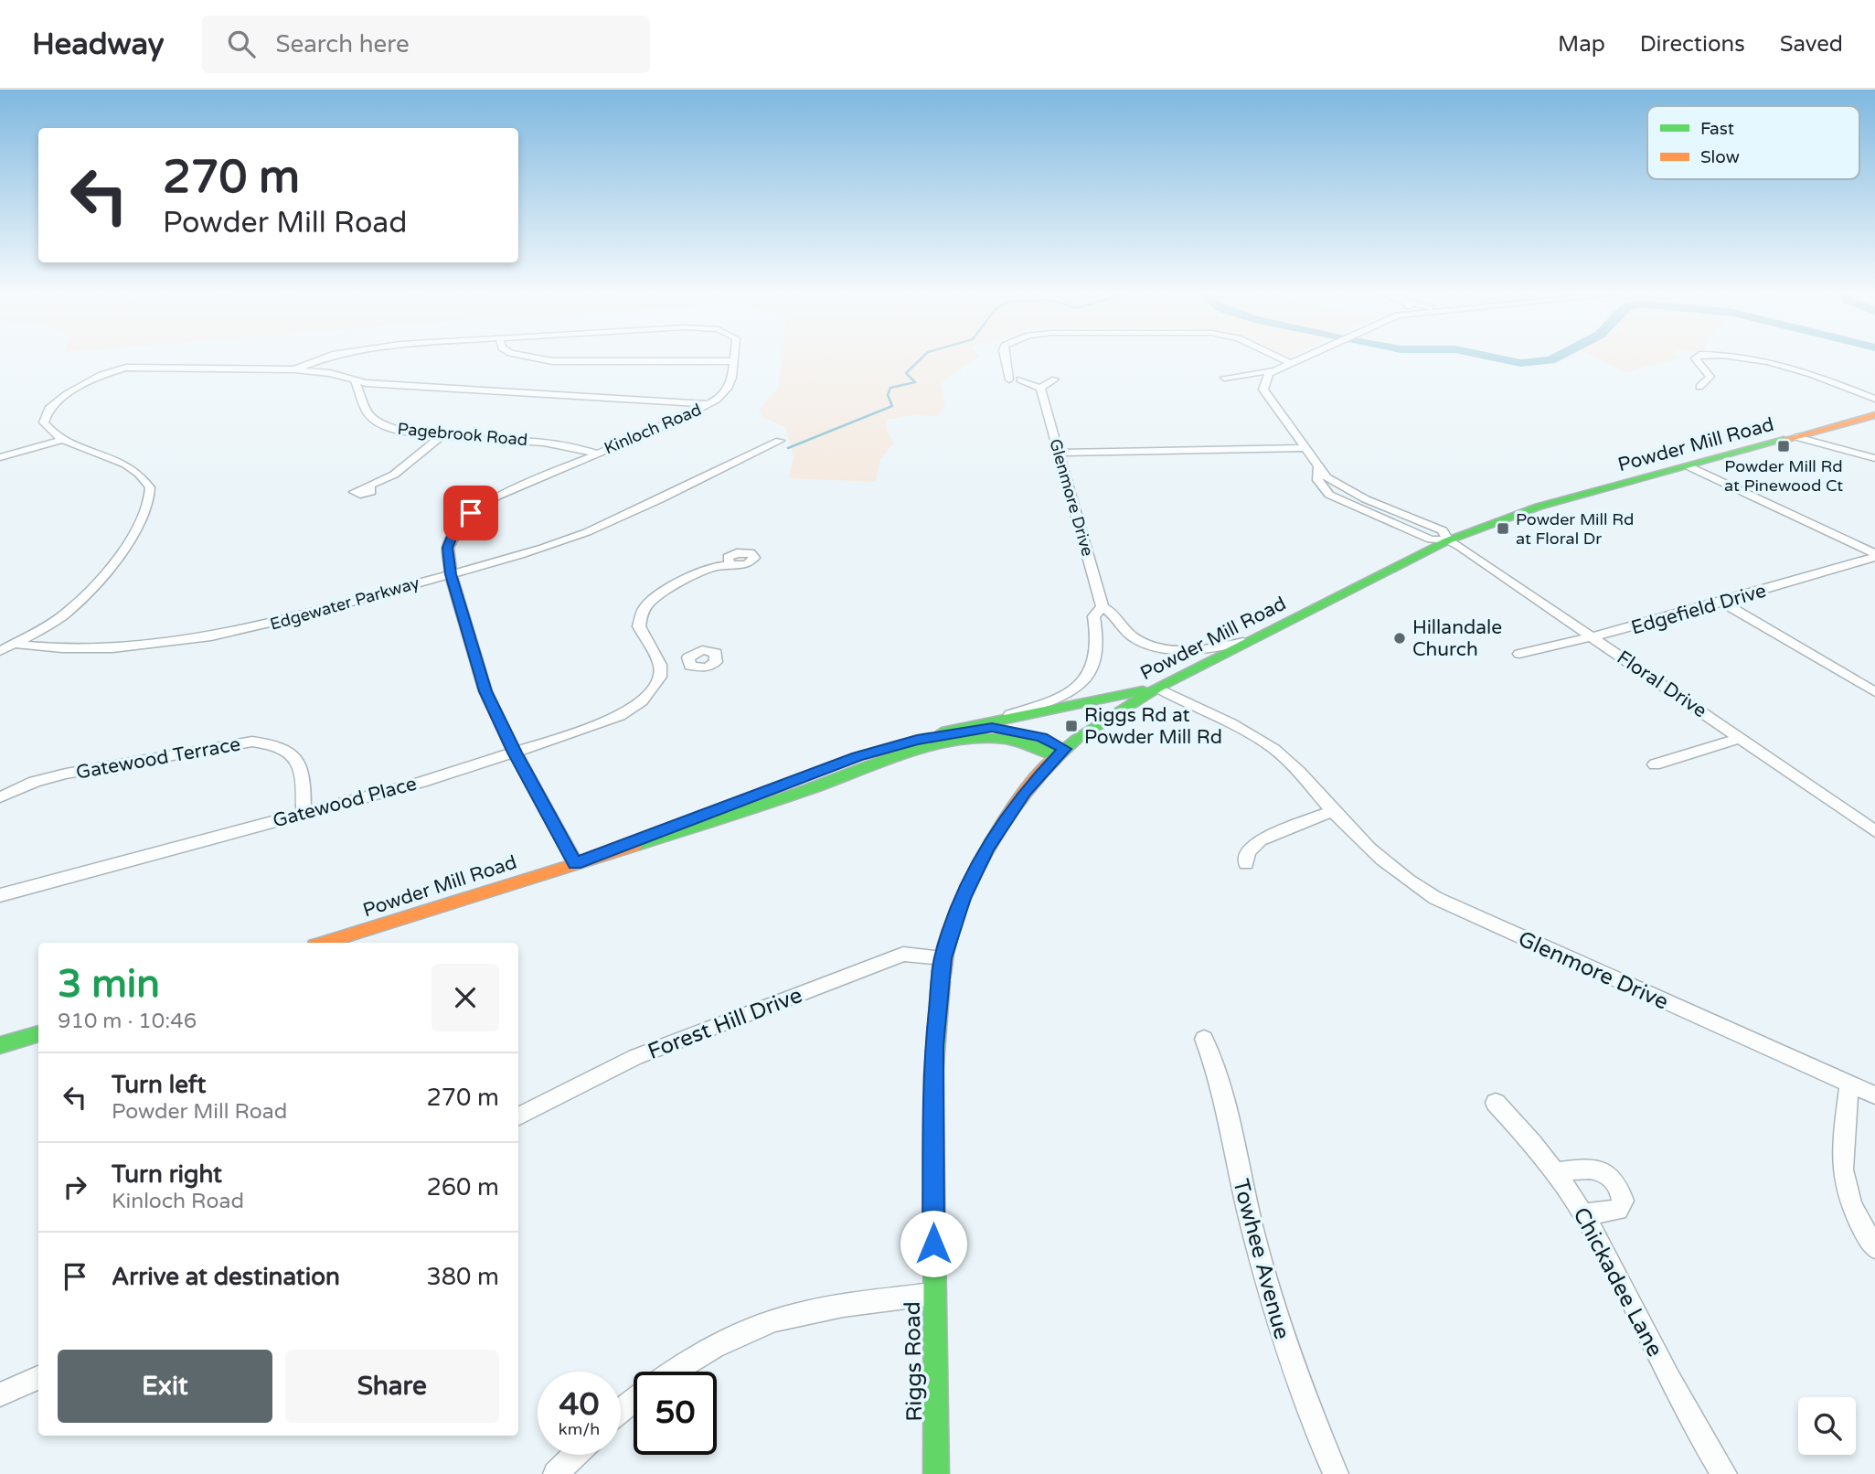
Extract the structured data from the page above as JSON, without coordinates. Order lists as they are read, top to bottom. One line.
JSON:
{"streets":{"main road":["Powder Mill Road","Riggs Road"],"street":["Kinloch Road","Pagebrook Road","Glenmore Drive","Edgewater Parkway","Edgefield Drive","Floral Drive","Gatewood Terrace","Gatewood Place","Forest Hill Drive","Towhee Avenue","Chickadee Lane"]},"crossings":[["Kinloch Road","Pagebrook Road"],["Kinloch Road","Powder Mill Road"],["Kinloch Road","Edgewater Parkway"],["Kinloch Road","Gatewood Place"],["Powder Mill Road","Glenmore Drive"],["Powder Mill Road","Floral Drive"],["Powder Mill Road","Riggs Road"],["Edgefield Drive","Floral Drive"],["Gatewood Terrace","Gatewood Place"],["Forest Hill Drive","Riggs Road"]],"places":{"transit":["Powder Mill Rd at Pinewood Ct","Powder Mill Rd at Floral Dr","Riggs Rd at Powder Mill Rd"],"other":["Hillandale Church"]},"legend":["Fast","Slow"],"page":{"header":"Headway","search":"Search here","nav":["Map","Directions","Saved"],"turn":["270 m","Powder Mill Road"],"heading":["3 min","910 m · 10:46"],"list":[{"name":"Turn left","note":"Powder Mill Road","value":"270 m"},{"name":"Turn right","note":"Kinloch Road","value":"260 m"},{"name":"Arrive at destination","value":"380 m"}],"buttons":["Exit","Share"],"speed":"40 km/h","limit":"50"}}
